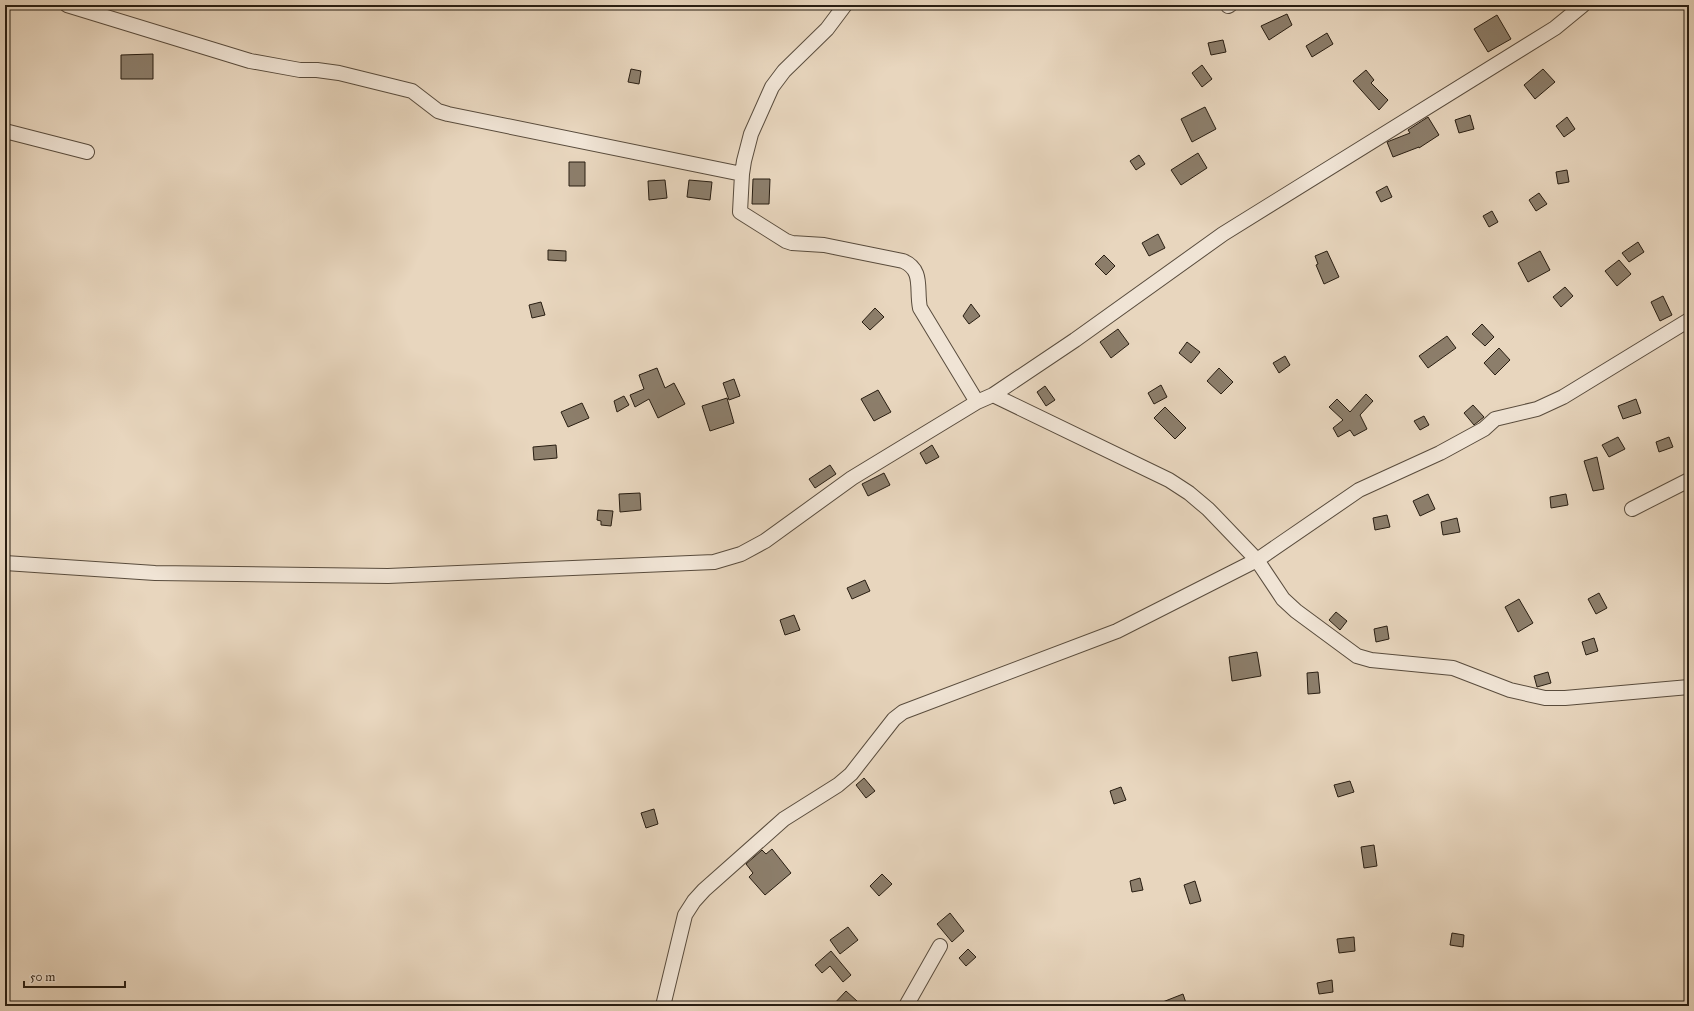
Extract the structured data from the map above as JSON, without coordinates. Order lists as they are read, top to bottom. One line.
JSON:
{"scale_bar":"50 m"}
